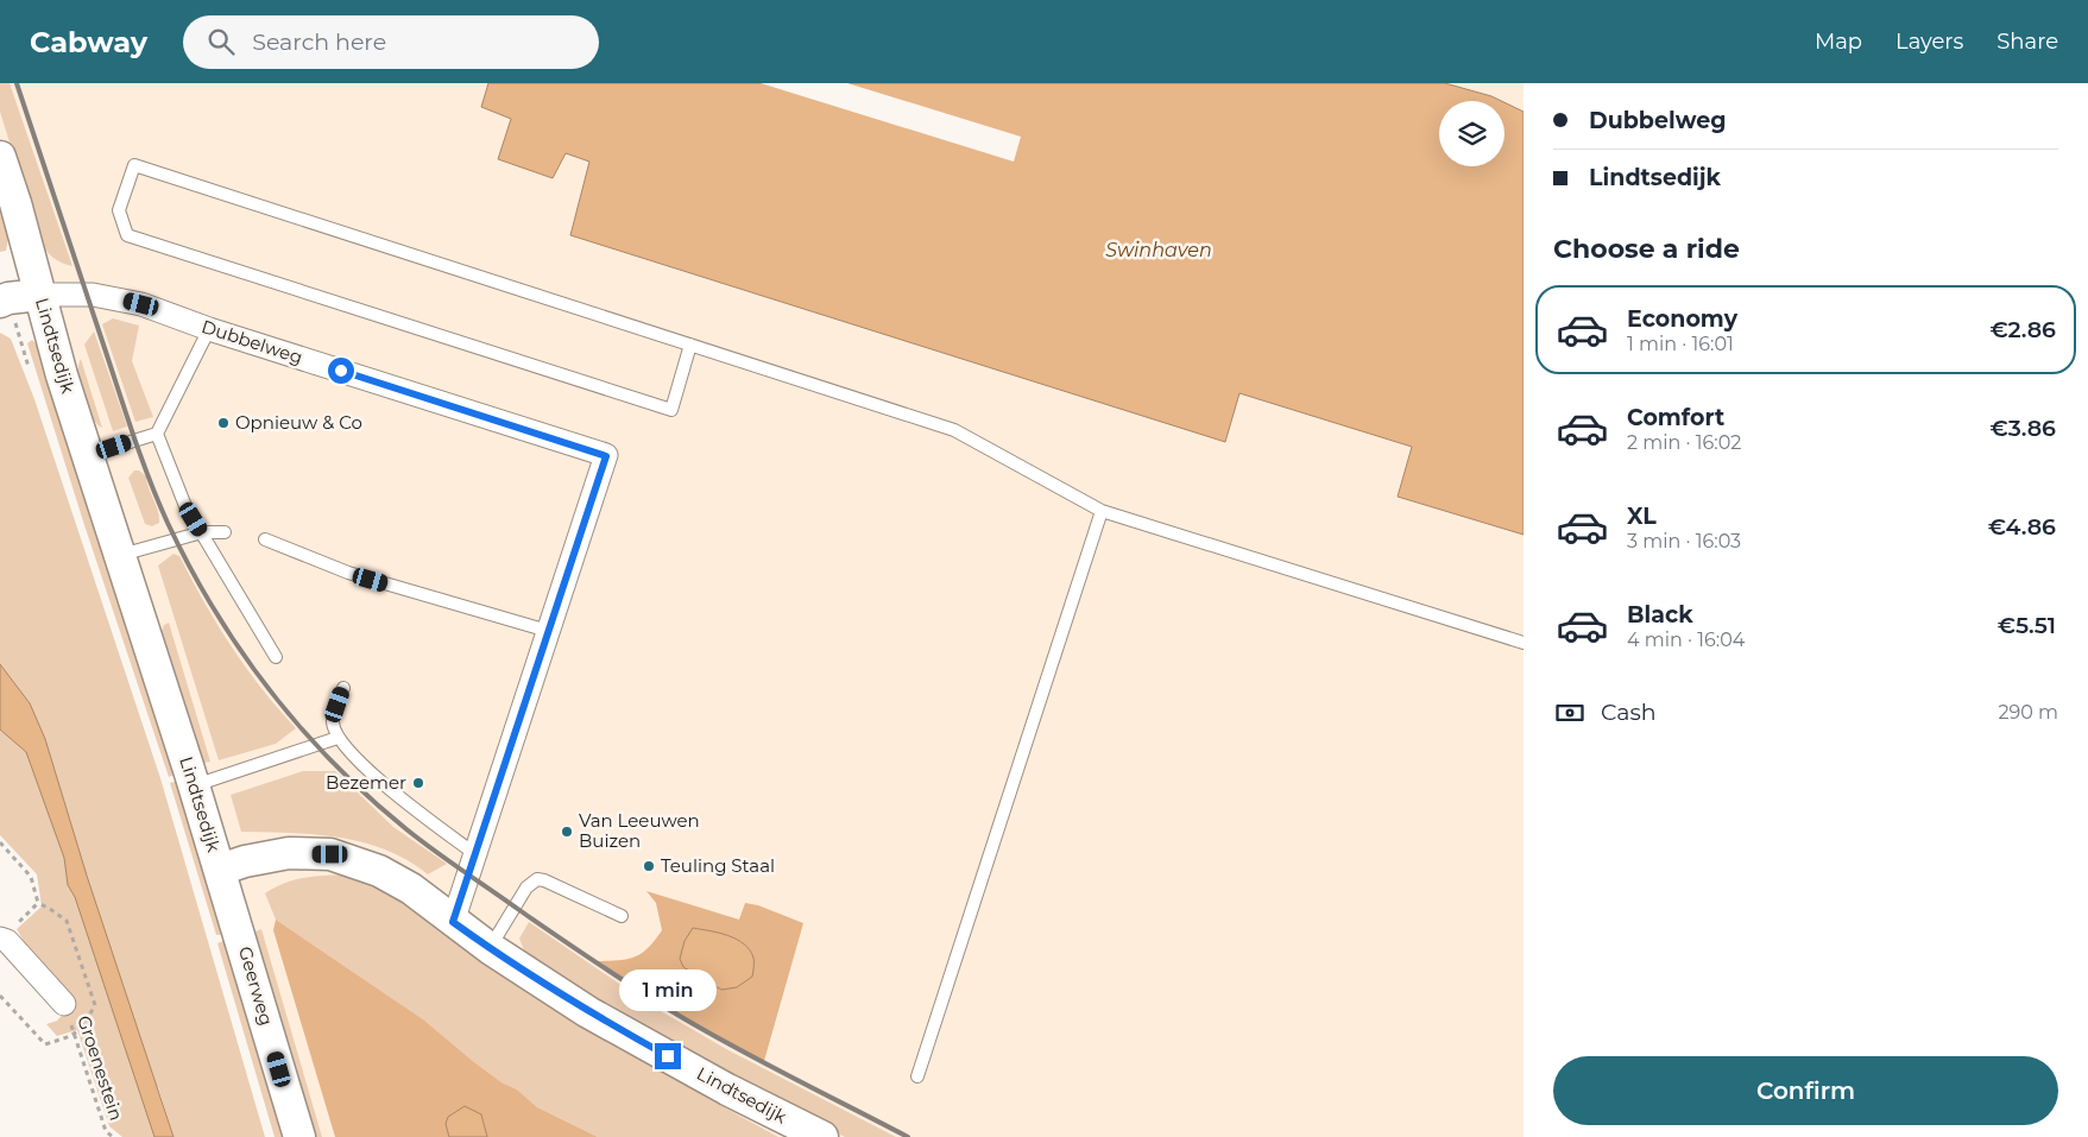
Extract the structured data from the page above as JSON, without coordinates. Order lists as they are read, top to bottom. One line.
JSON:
{"streets":{"main road":["Lindtsedijk","Geerweg"],"street":["Dubbelweg"],"path":["Groenestein"]},"crossings":[["Dubbelweg","Lindtsedijk"],["Lindtsedijk","Geerweg"]],"water":["Swinhaven"],"places":["Opnieuw & Co","Bezemer","Van Leeuwen Buizen","Teuling Staal"],"page":{"header":"Cabway","search":"Search here","nav":["Map","Layers","Share"],"banner":["Dubbelweg","Lindtsedijk"],"heading":"Choose a ride","list":[{"name":"Economy","note":"1 min · 16:01","value":"€2.86"},{"name":"Comfort","note":"2 min · 16:02","value":"€3.86"},{"name":"XL","note":"3 min · 16:03","value":"€4.86"},{"name":"Black","note":"4 min · 16:04","value":"€5.51"}],"pay":["Cash","290 m"],"bubble":"1 min","buttons":"Confirm"}}
